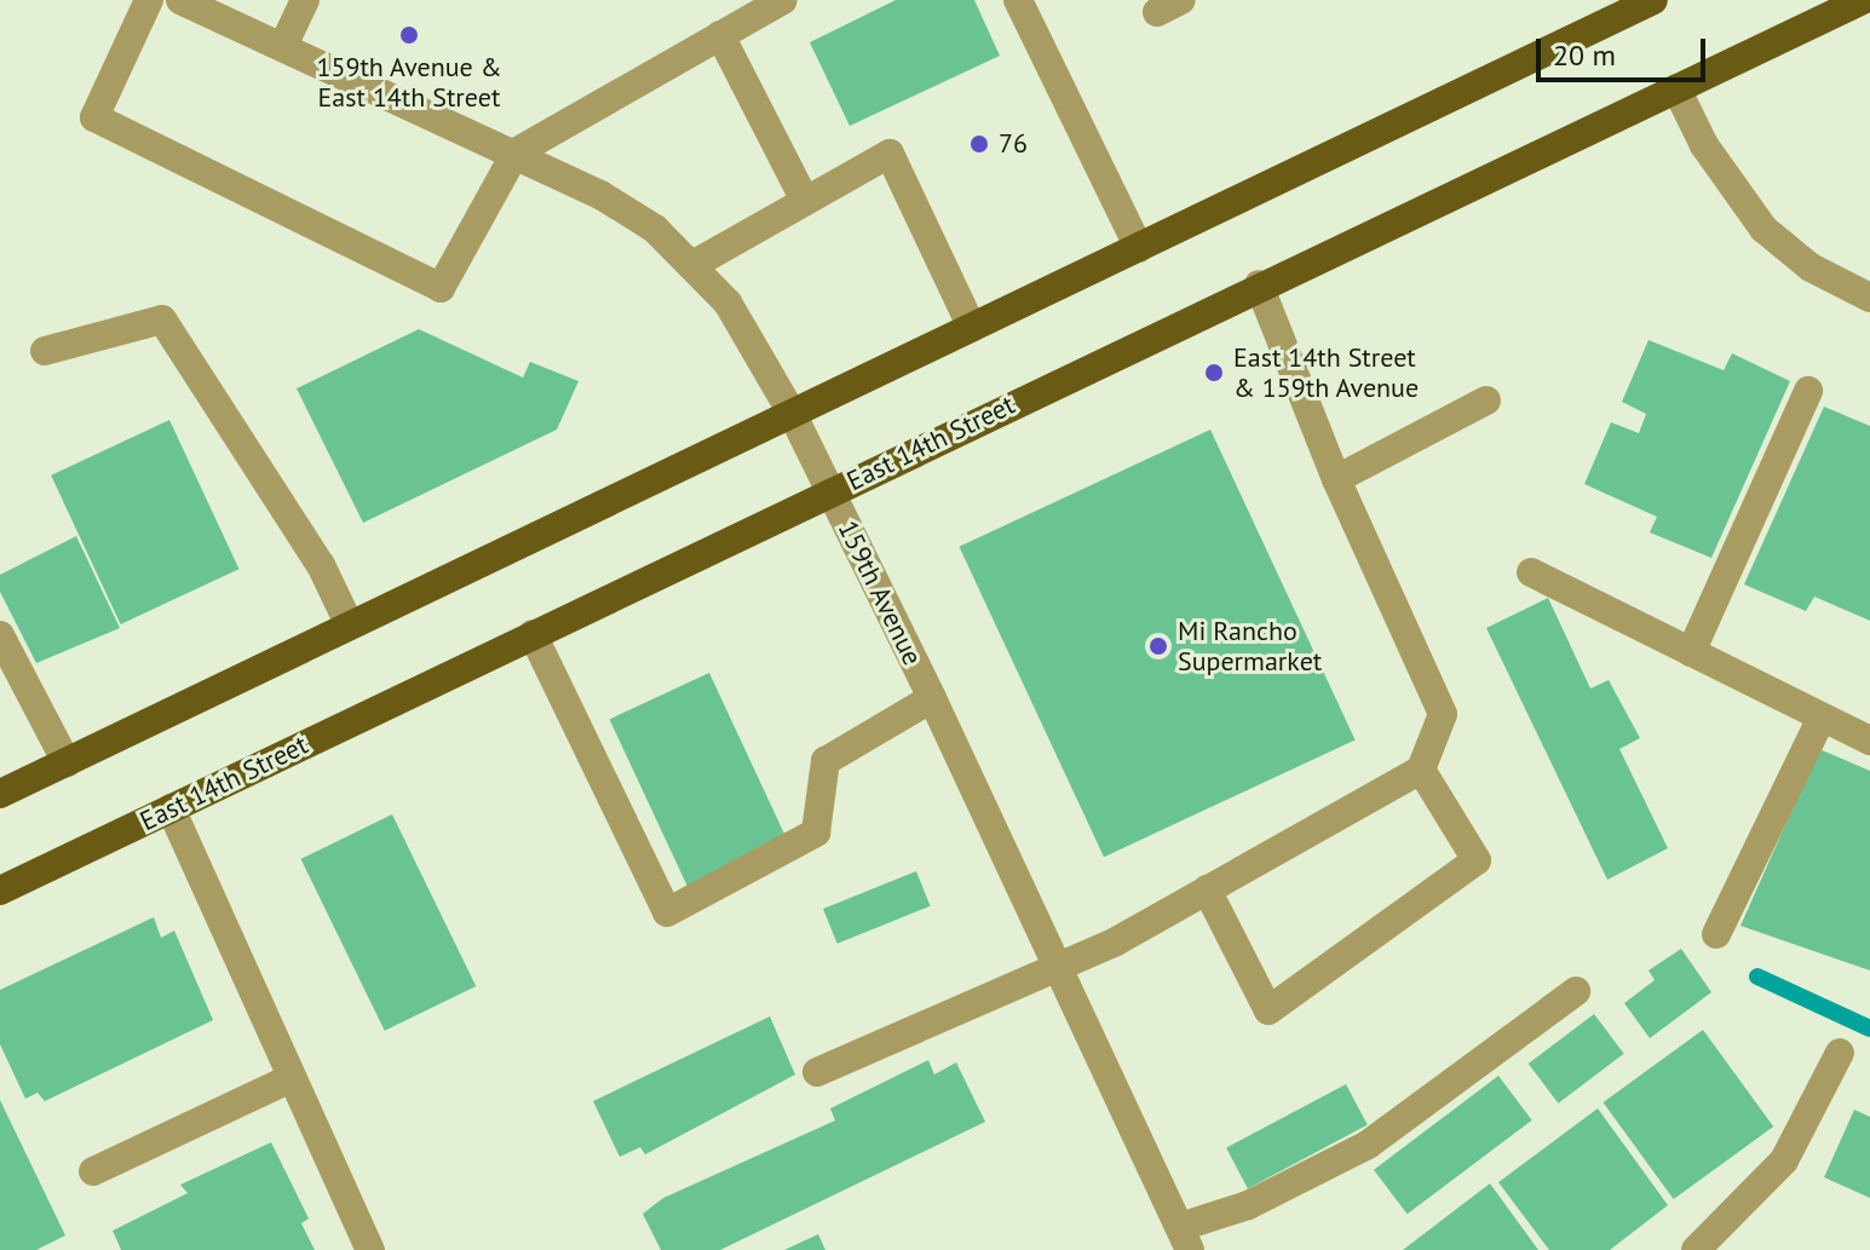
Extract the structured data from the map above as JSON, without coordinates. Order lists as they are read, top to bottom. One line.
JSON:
{"streets":{"main road":["East 14th Street"],"street":["159th Avenue"]},"crossings":[["East 14th Street","159th Avenue"]],"places":["159th Avenue & East 14th Street","76","East 14th Street & 159th Avenue","Mi Rancho Supermarket"],"scale_bar":"20 m"}
